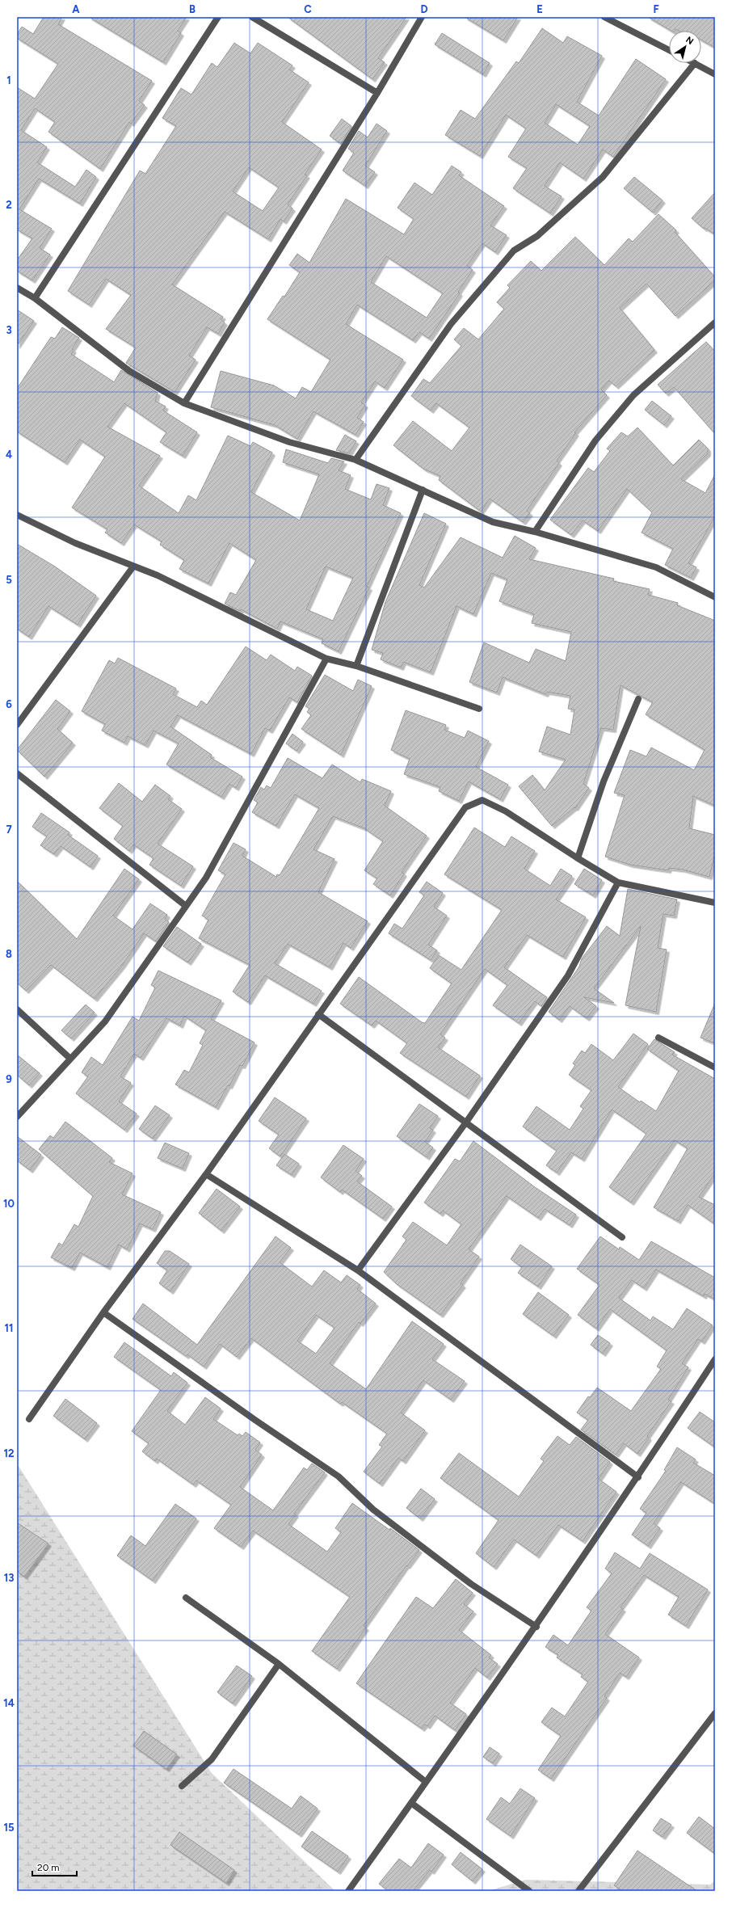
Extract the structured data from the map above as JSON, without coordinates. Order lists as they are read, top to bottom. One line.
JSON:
{"scale_bar":"20 m","north":"top right","grid":{"columns":["A","B","C","D","E","F"],"rows":["1","2","3","4","5","6","7","8","9","10","11","12","13","14","15"]}}
